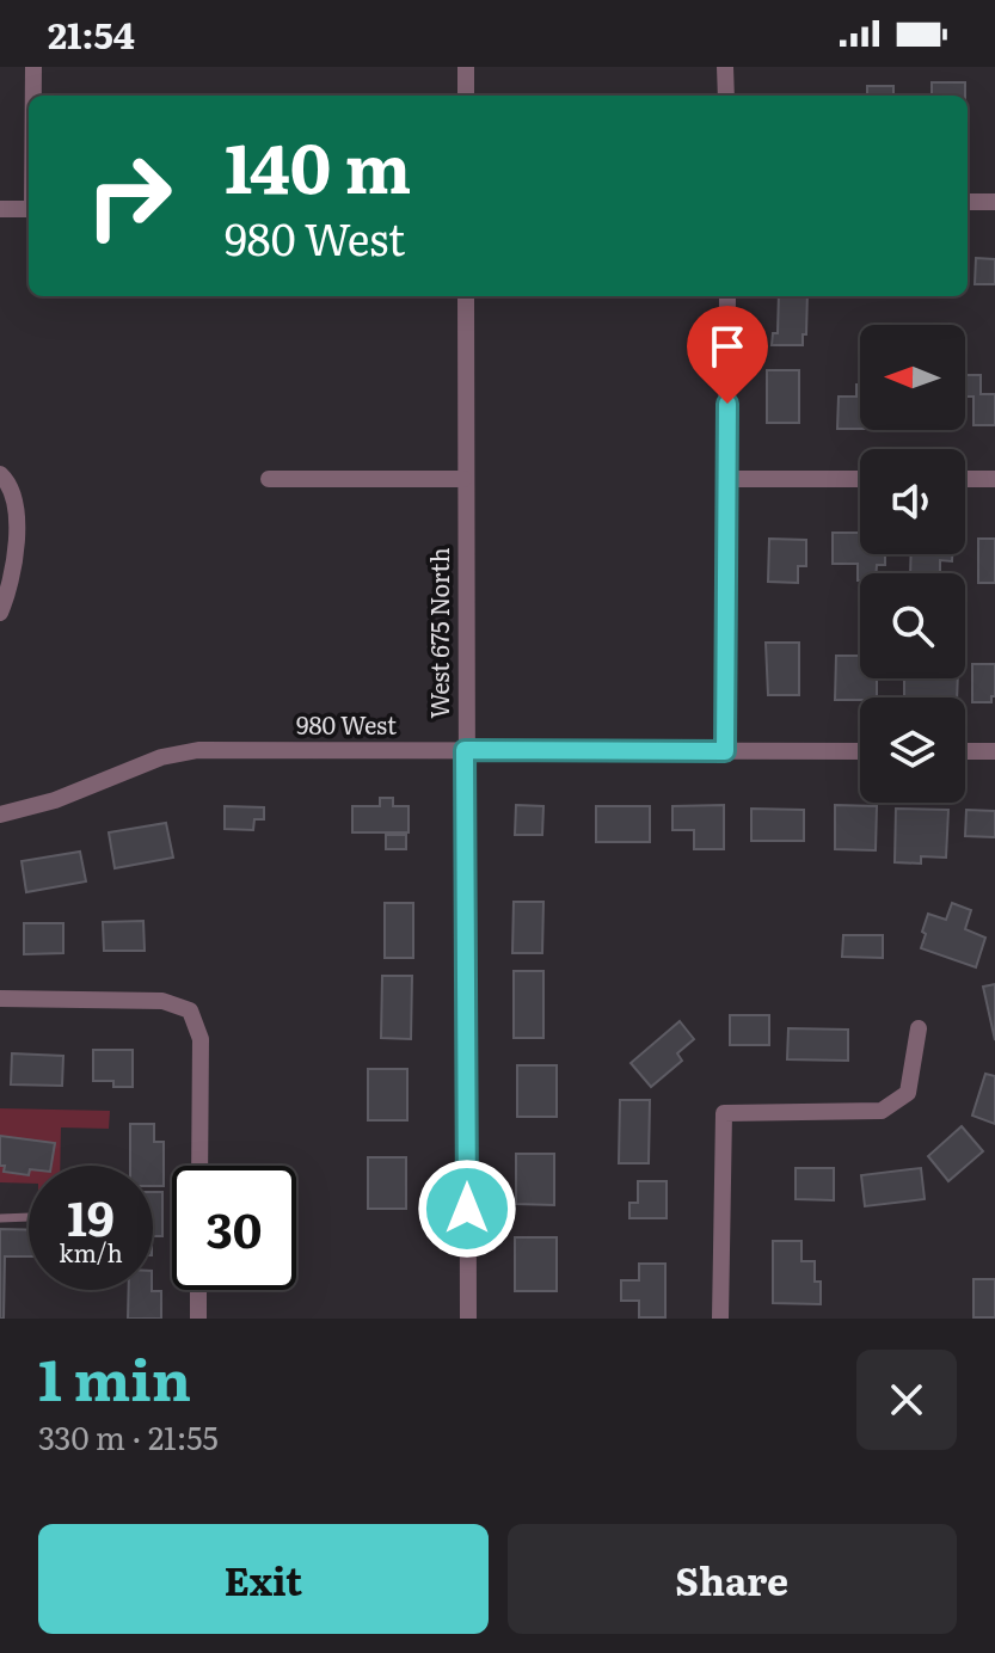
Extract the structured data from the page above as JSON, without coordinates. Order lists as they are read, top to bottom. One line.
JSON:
{"streets":{"street":["West 675 North","980 West"]},"crossings":[["West 675 North","980 West"]],"north":"left","page":{"status":"21:54","turn":["140 m","980 West"],"speed":"19 km/h","limit":"30","heading":["1 min","330 m · 21:55"],"buttons":["Exit","Share"]}}
